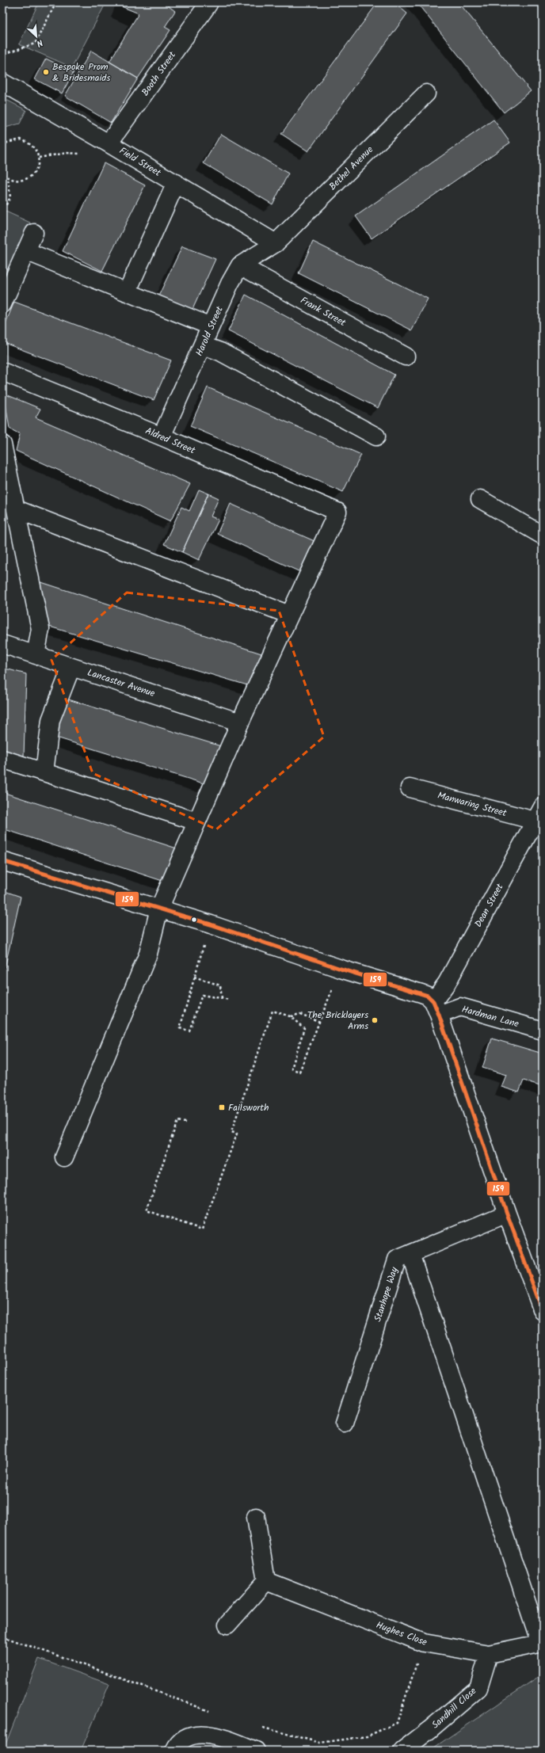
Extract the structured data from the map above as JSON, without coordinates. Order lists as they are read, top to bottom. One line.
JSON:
{"streets":{"street":["Booth Street","Field Street","Bethel Avenue","Frank Street","Harold Street","Aldred Street","Lancaster Avenue","Manwaring Street","Dean Street","Hardman Lane","Stanhope Way","Hughes Close","Sandhill Close"]},"crossings":[["Booth Street","Field Street"],["Field Street","Bethel Avenue"],["Field Street","Harold Street"],["Bethel Avenue","Harold Street"],["Frank Street","Harold Street"],["Harold Street","Aldred Street"],["Manwaring Street","Dean Street"],["Dean Street","Hardman Lane"],["Hughes Close","Sandhill Close"]],"places":{"other":["Bespoke Prom & Bridesmaids","The Bricklayers Arms"],"transit":["Failsworth"]},"lines":["transit line 159"],"north":"bottom right"}
